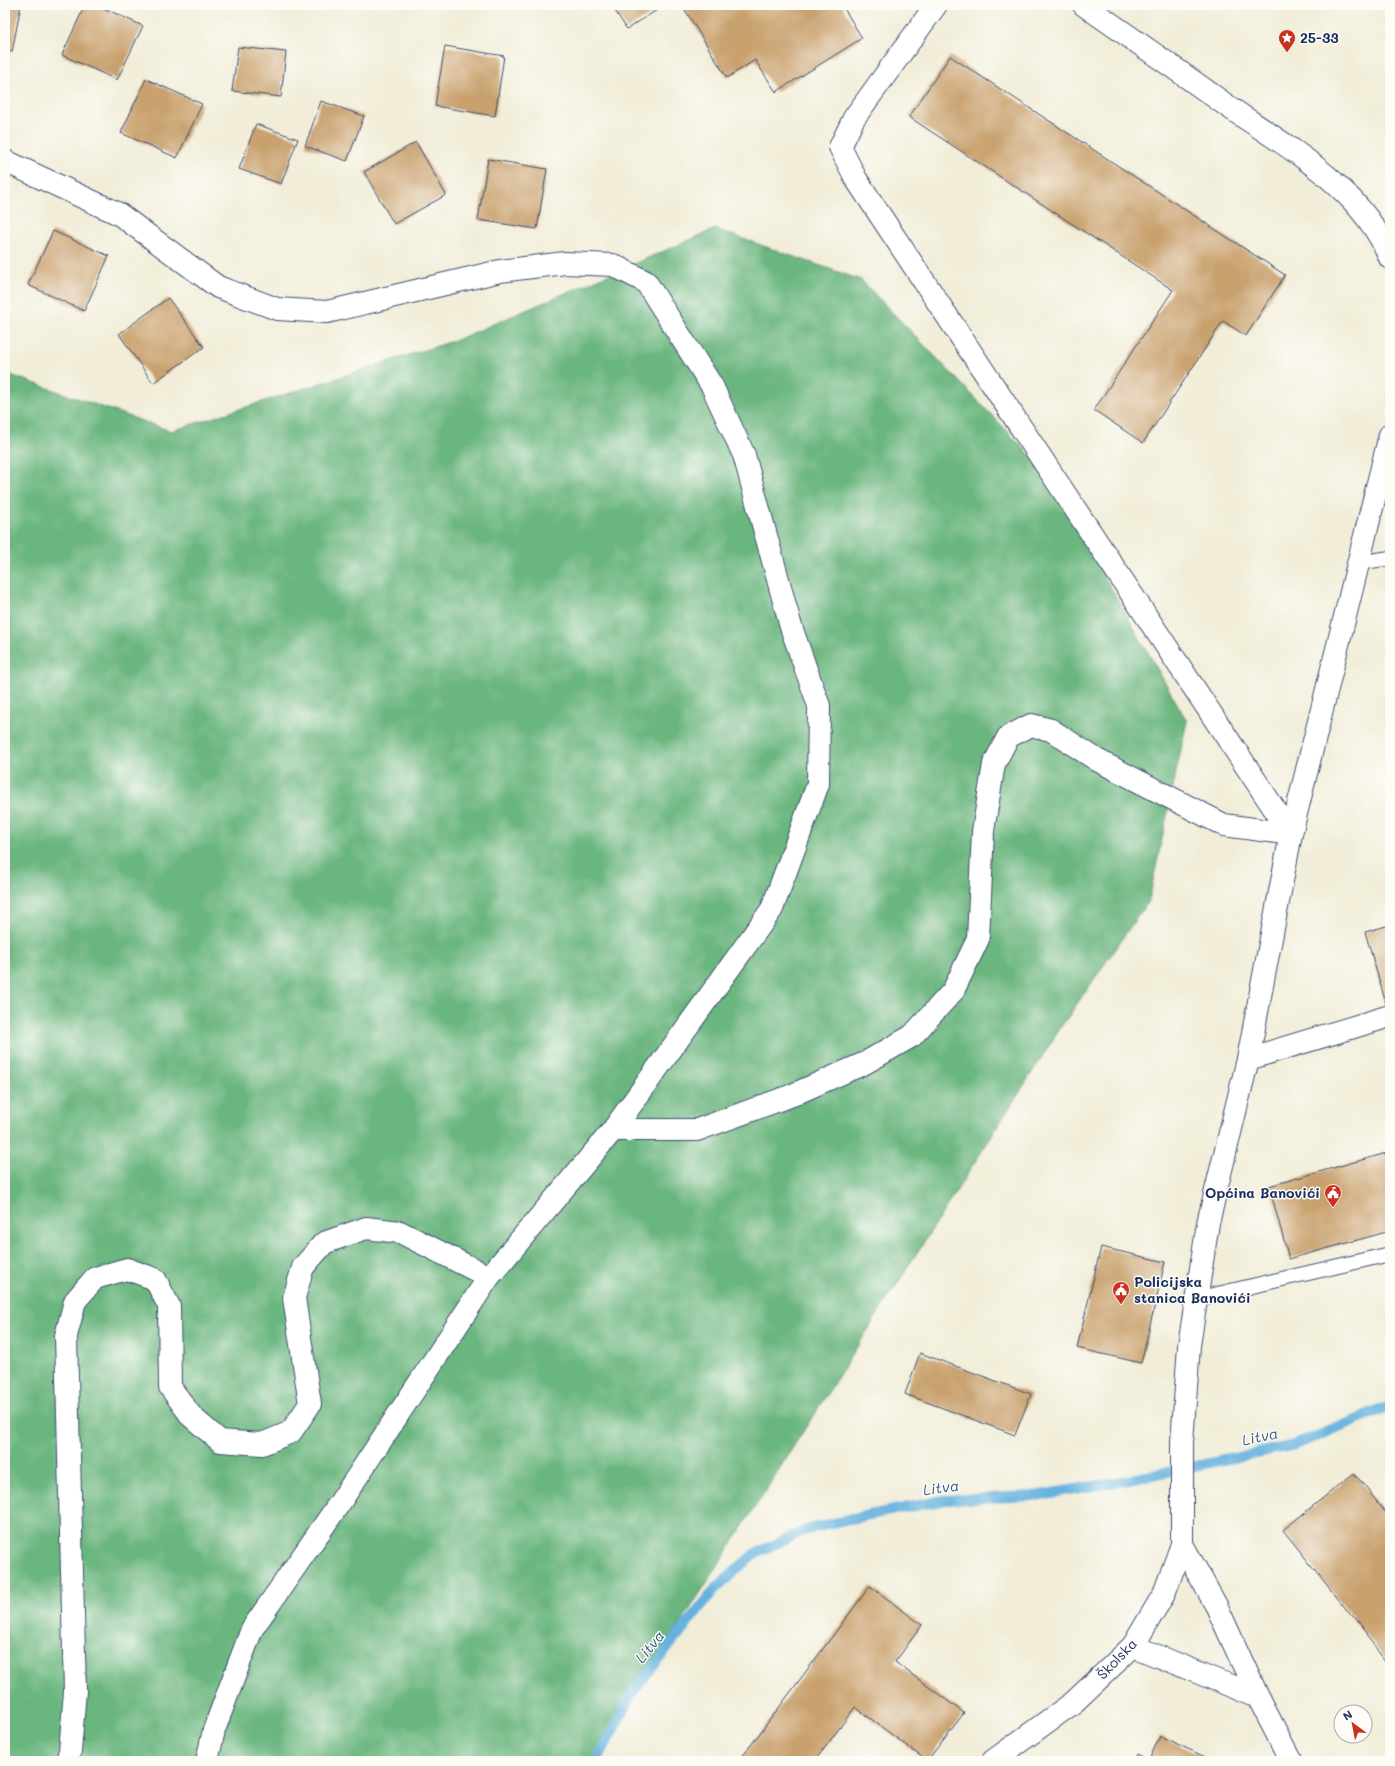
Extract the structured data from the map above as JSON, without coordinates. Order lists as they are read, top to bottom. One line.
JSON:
{"streets":{"street":["Školska"]},"water":["Litva"],"places":{"place":["25-33"],"public building":["Općina Banovići","Policijska stanica Banovići"]},"north":"top left"}
